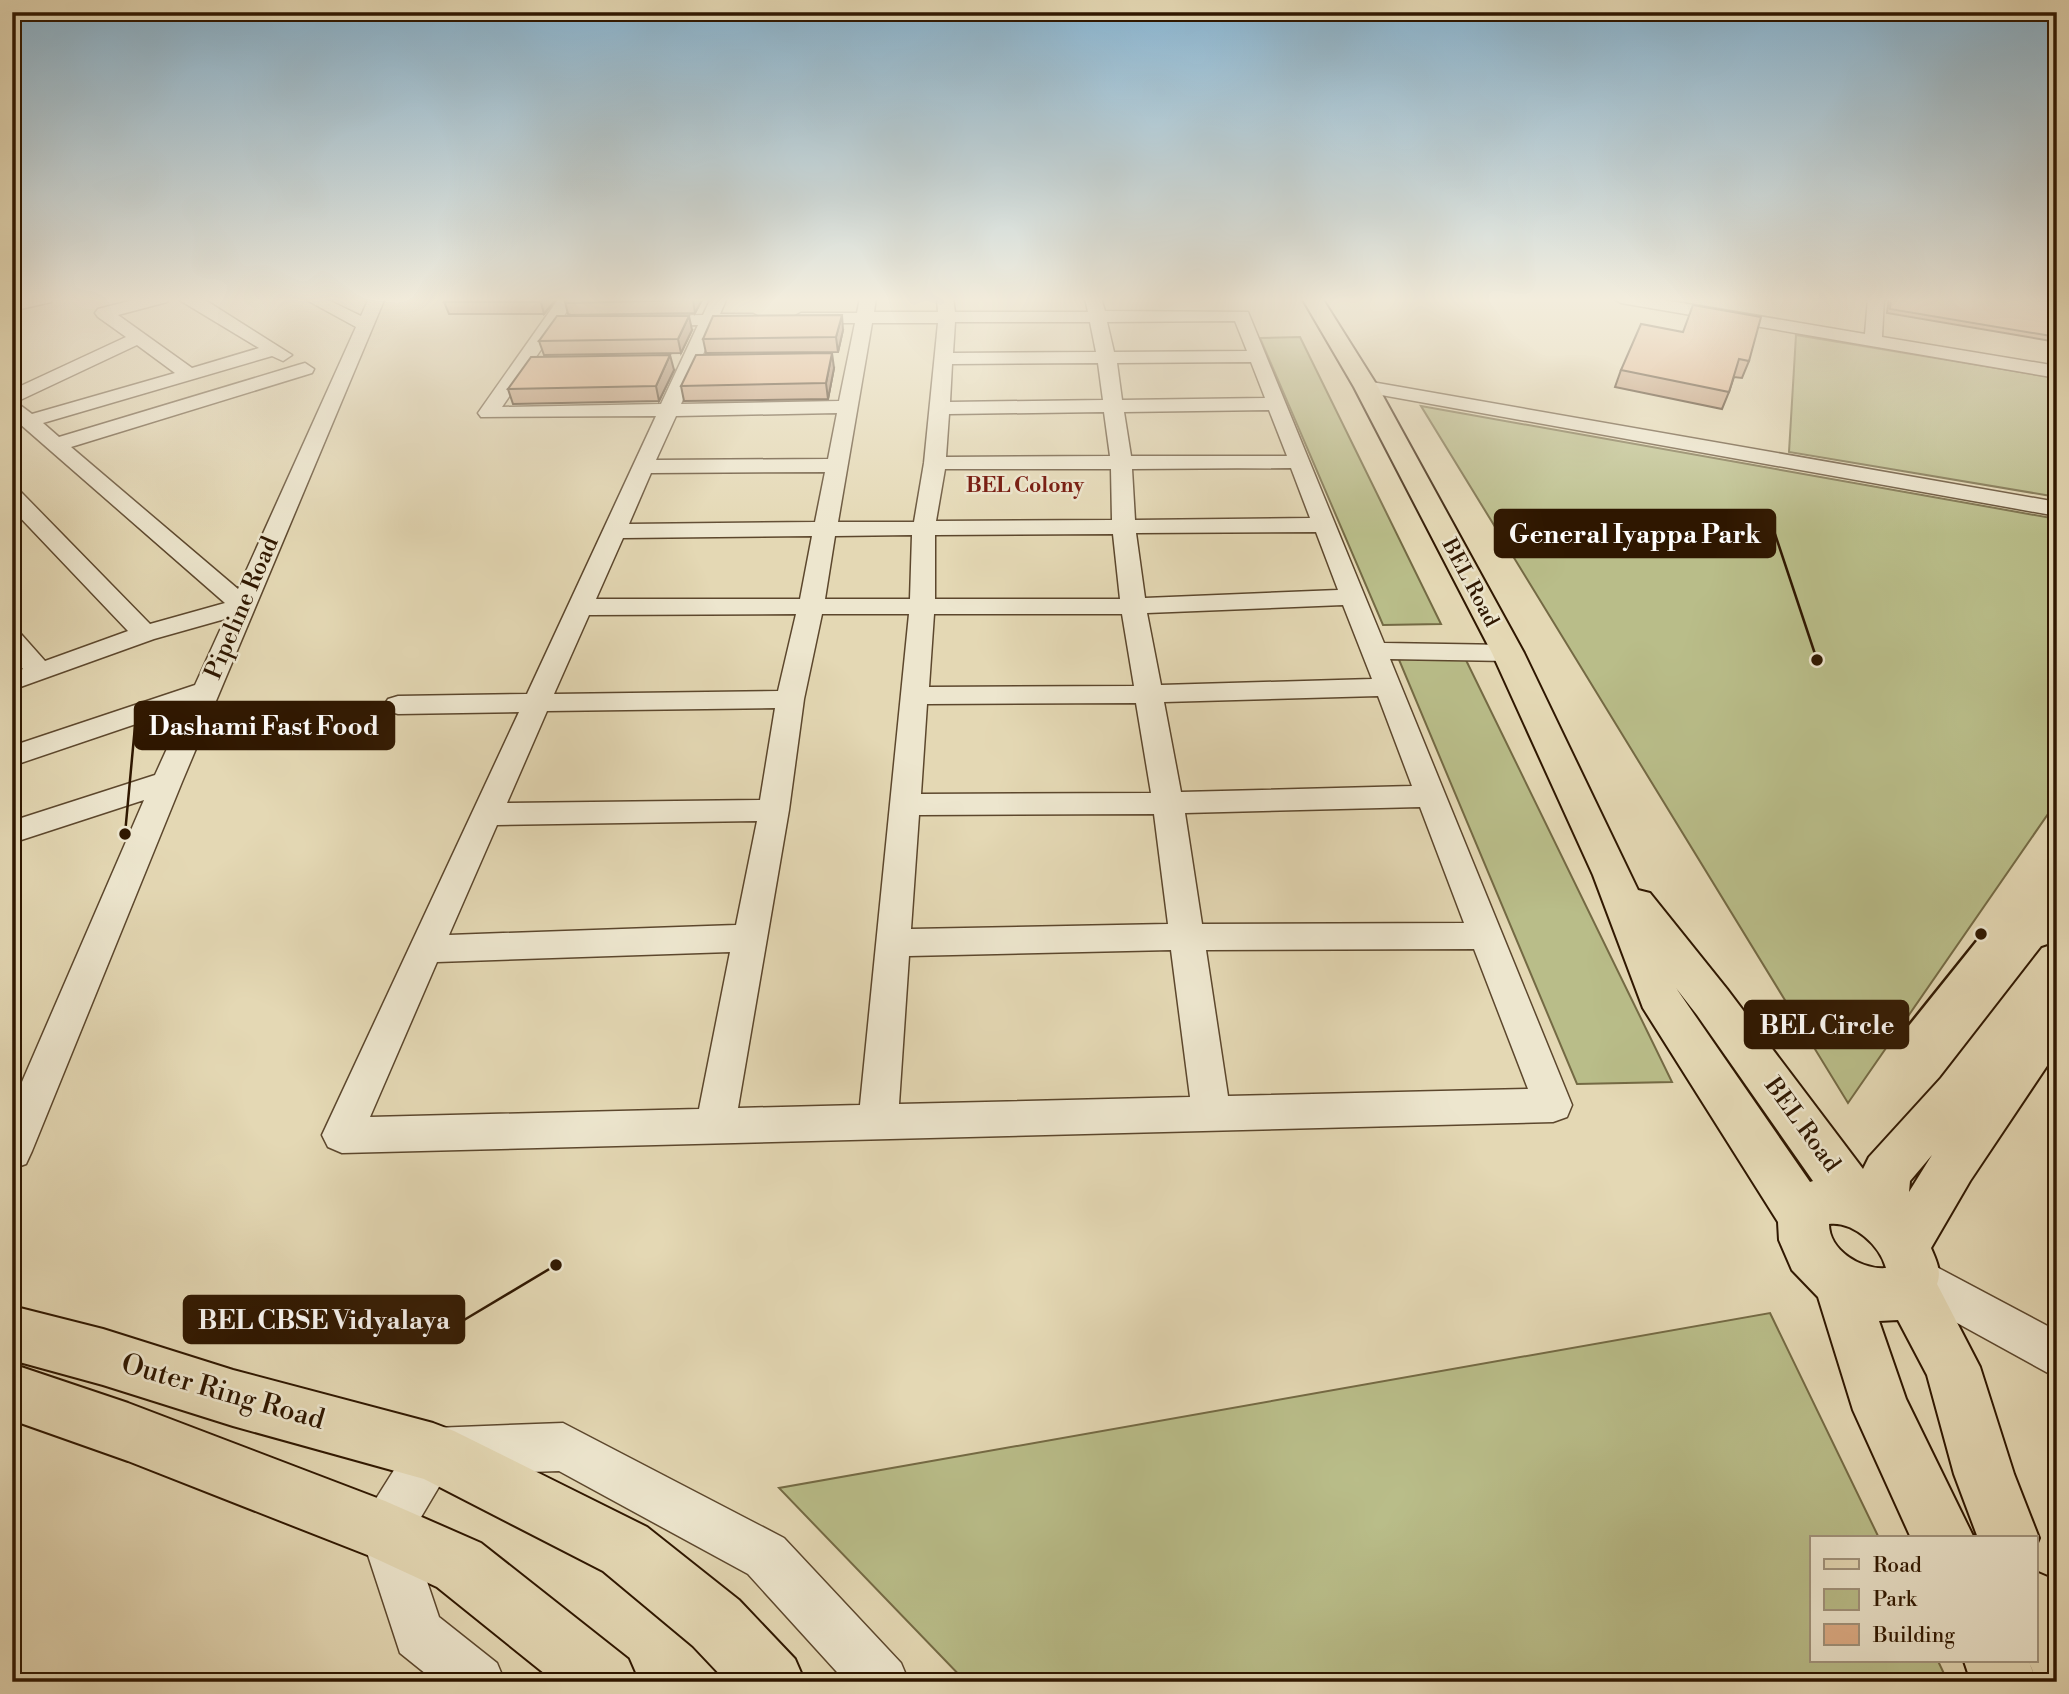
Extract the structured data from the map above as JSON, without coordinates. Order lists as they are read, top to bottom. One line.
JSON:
{"streets":{"main road":["BEL Road","Outer Ring Road"],"street":["Pipeline Road"]},"districts":["BEL Colony"],"places":["General Iyappa Park","Dashami Fast Food","BEL Circle","BEL CBSE Vidyalaya"],"legend":["Road","Park","Building"]}
